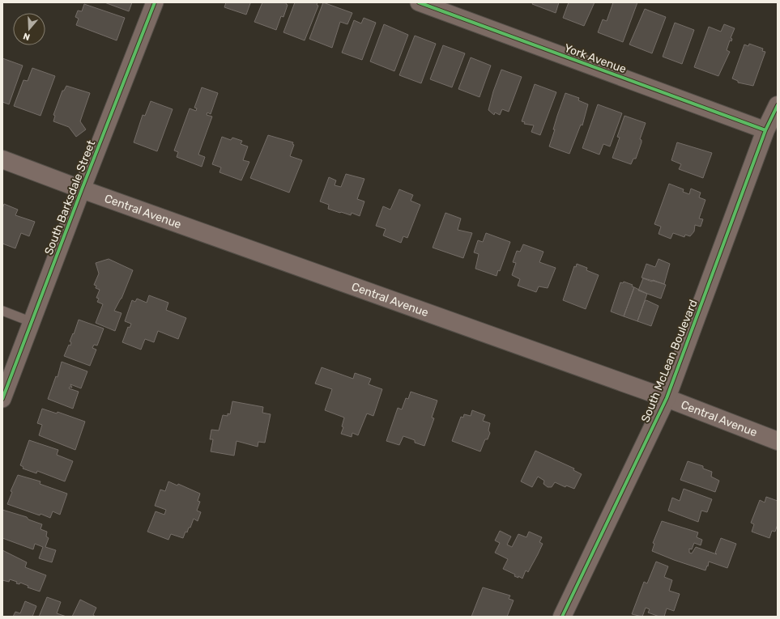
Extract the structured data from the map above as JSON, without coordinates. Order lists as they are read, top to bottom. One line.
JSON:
{"streets":{"main road":["Central Avenue","South McLean Boulevard"],"street":["York Avenue","South Barksdale Street"]},"crossings":[["York Avenue","South McLean Boulevard"],["South Barksdale Street","Central Avenue"],["Central Avenue","South McLean Boulevard"]],"north":"bottom"}
